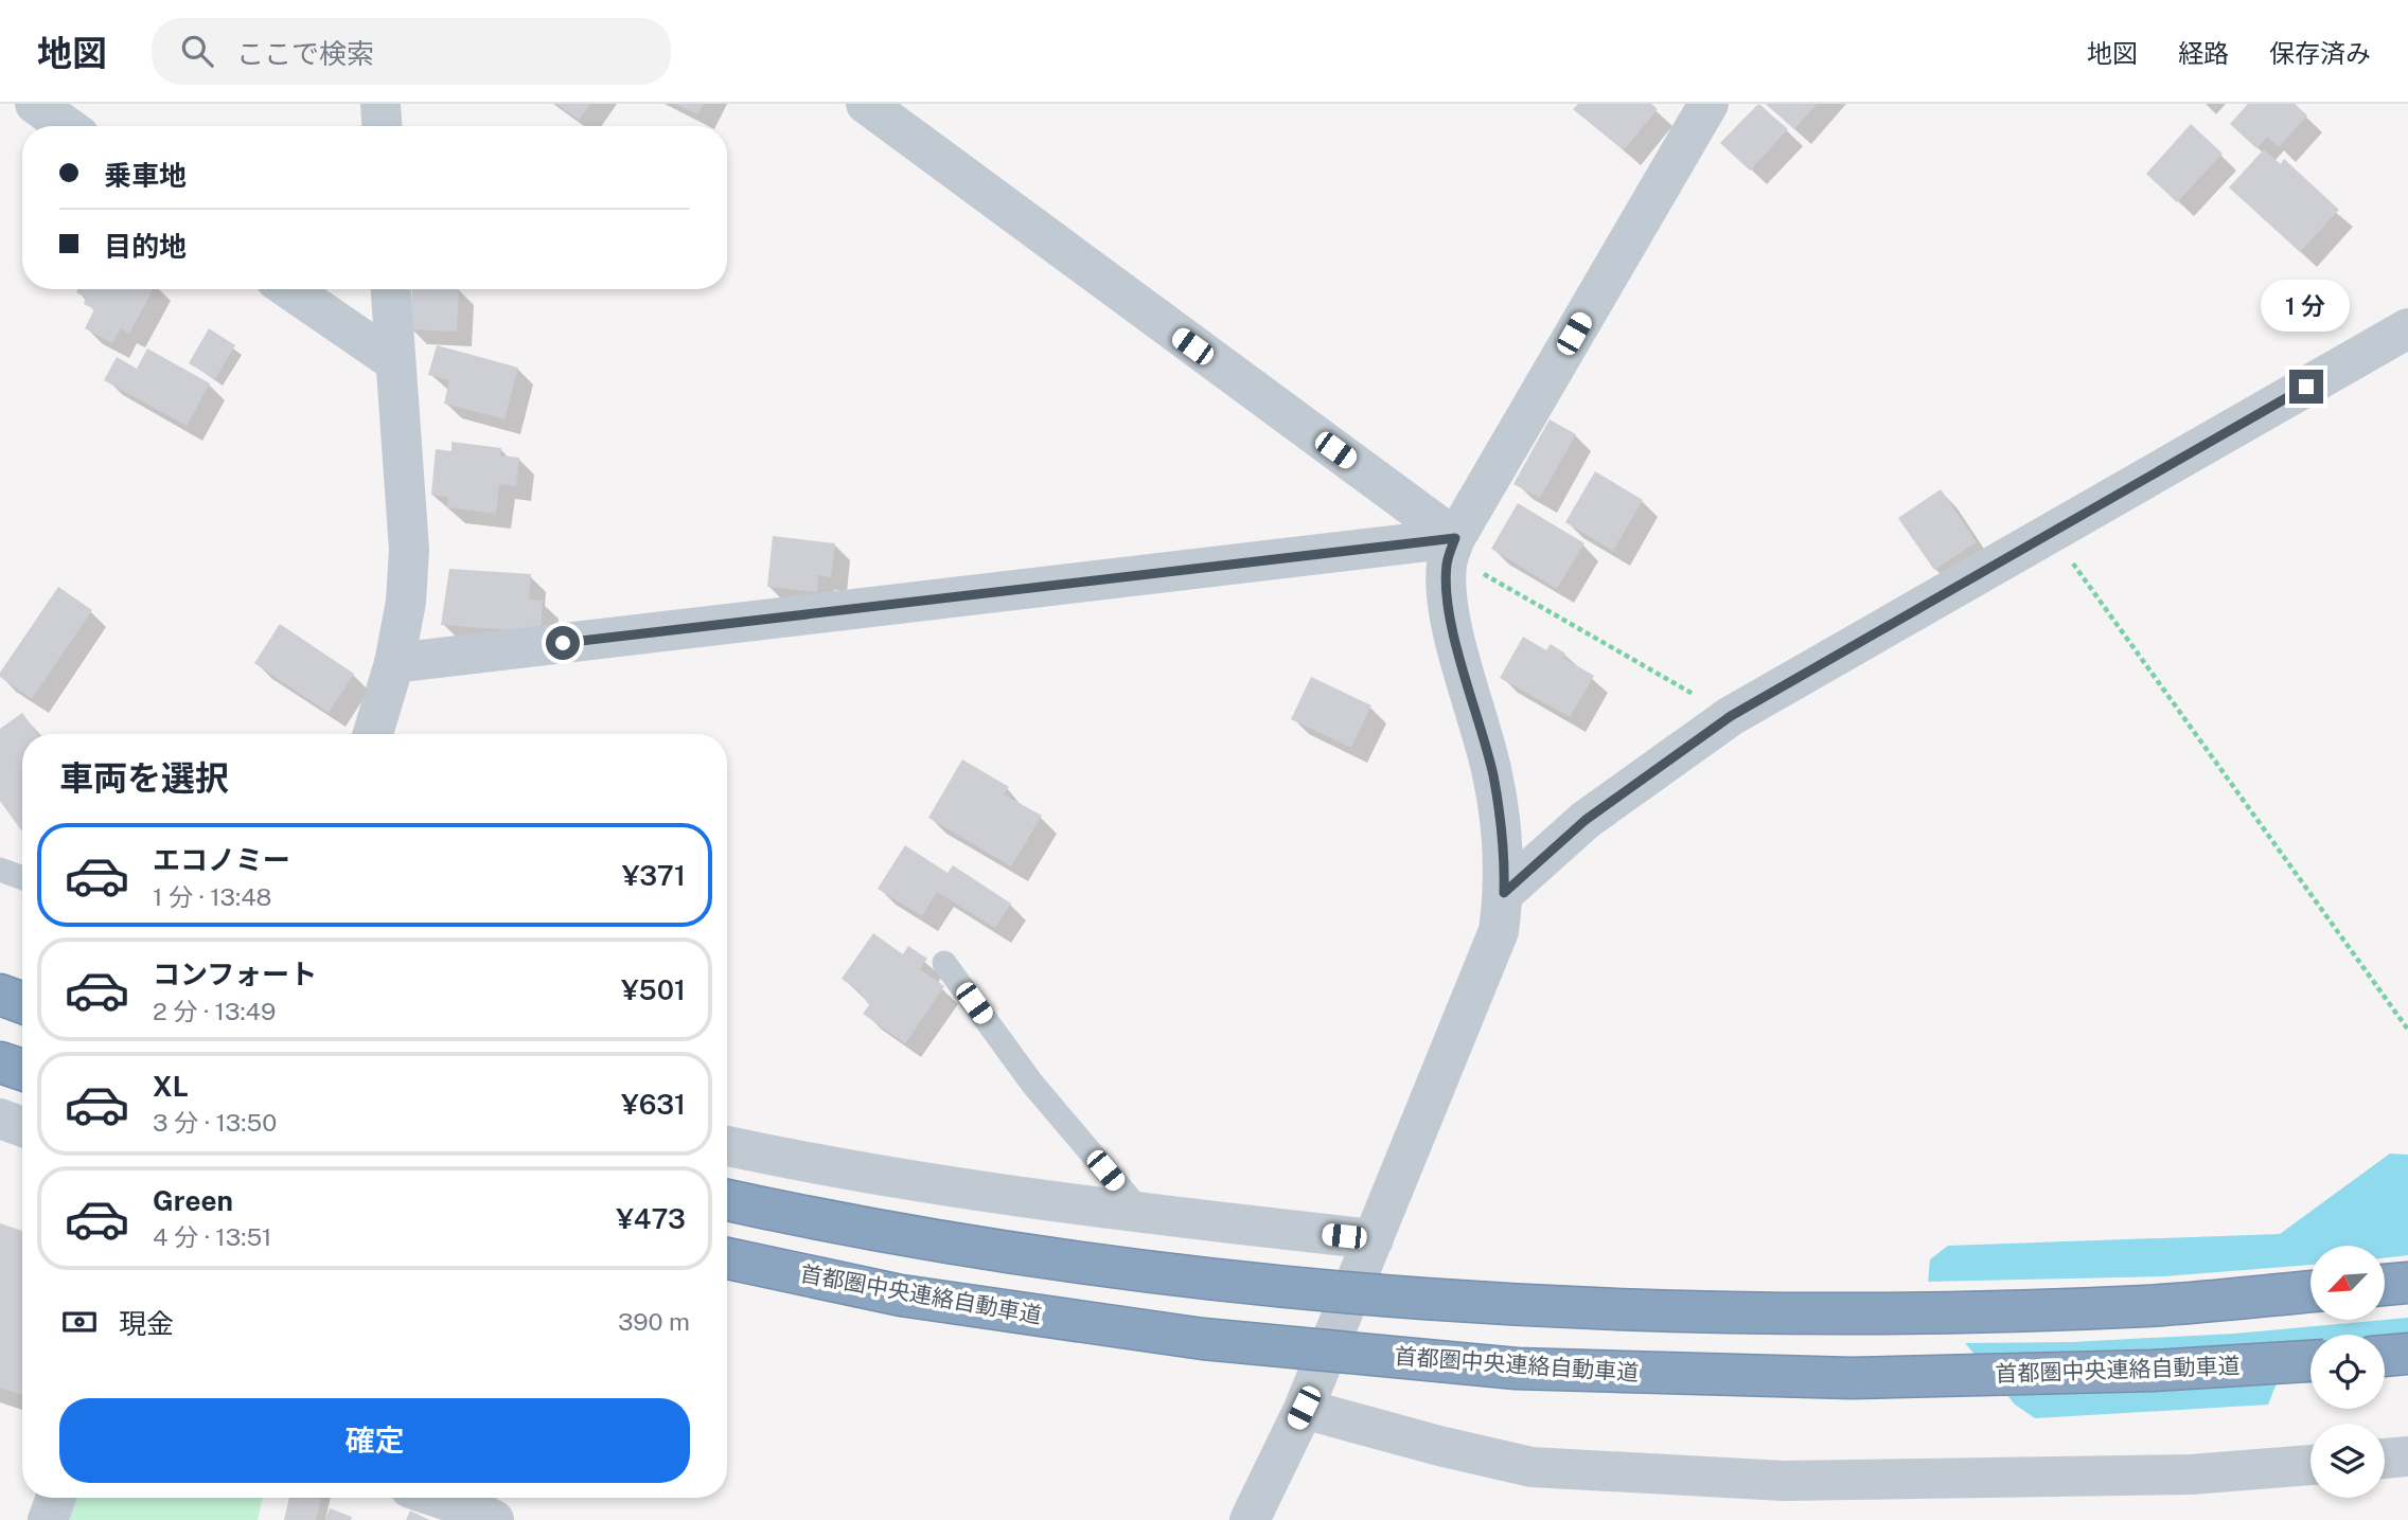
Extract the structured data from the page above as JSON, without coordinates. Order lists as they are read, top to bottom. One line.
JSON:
{"streets":{"highway":["首都圏中央連絡自動車道"]},"north":"bottom left","page":{"header":"地図","search":"ここで検索","nav":["地図","経路","保存済み"],"banner":["乗車地","目的地"],"bubble":"1 分","heading":"車両を選択","list":[{"name":"エコノミー","note":"1 分 · 13:48","value":"¥371"},{"name":"コンフォート","note":"2 分 · 13:49","value":"¥501"},{"name":"XL","note":"3 分 · 13:50","value":"¥631"},{"name":"Green","note":"4 分 · 13:51","value":"¥473"}],"pay":["現金","390 m"],"buttons":"確定"}}
